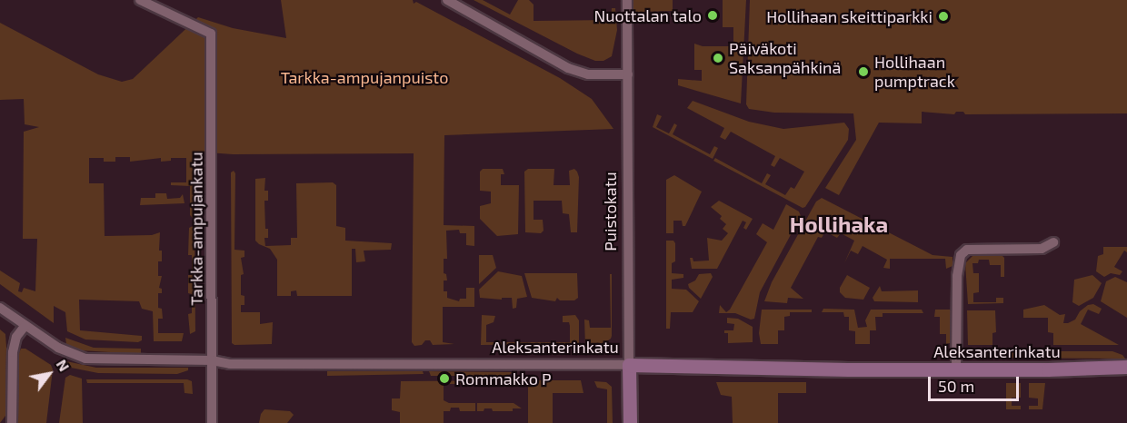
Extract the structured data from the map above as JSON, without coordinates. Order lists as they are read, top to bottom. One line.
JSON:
{"streets":{"main road":["Puistokatu","Aleksanterinkatu"],"street":["Tarkka-ampujankatu"]},"crossings":[["Puistokatu","Aleksanterinkatu"],["Tarkka-ampujankatu","Aleksanterinkatu"]],"districts":["Hollihaka"],"parks":["Tarkka-ampujanpuisto"],"places":["Nuottalan talo","Hollihaan skeittiparkki","Päiväkoti Saksanpähkinä","Hollihaan pumptrack","Rommakko P"],"scale_bar":"50 m","north":"top right"}
